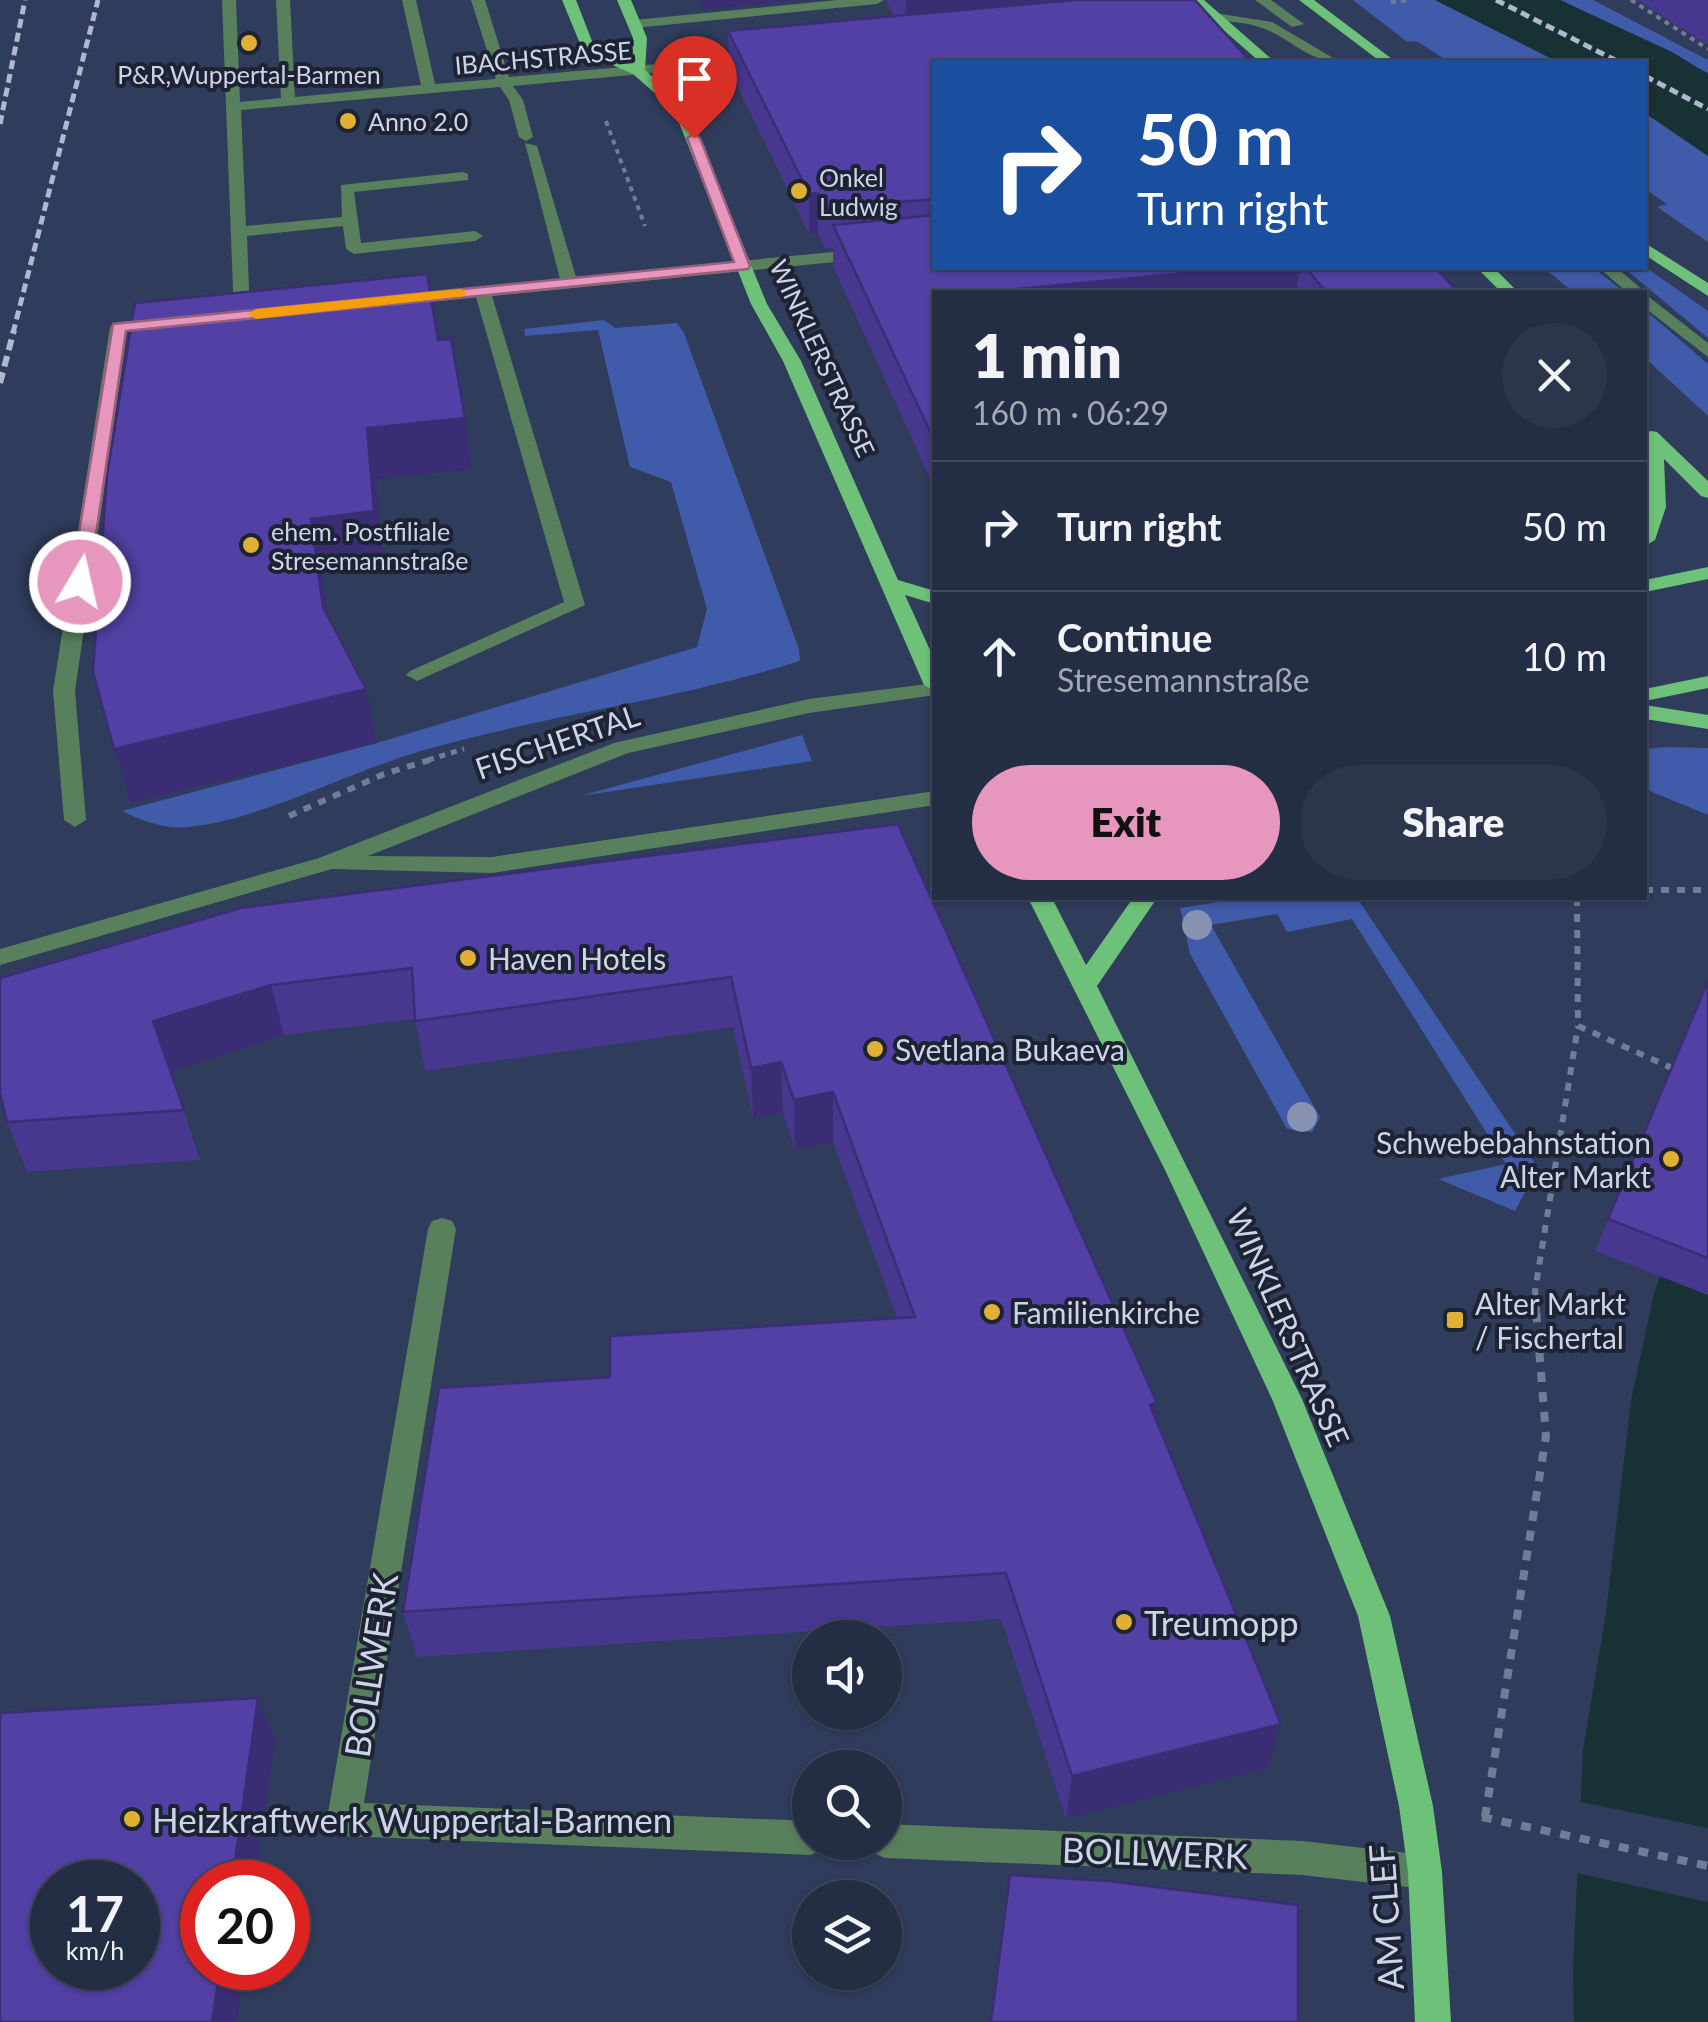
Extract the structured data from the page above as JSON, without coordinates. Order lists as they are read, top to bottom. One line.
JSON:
{"streets":{"main road":["WINKLERSTRASSE","AM CLEF"],"street":["IBACHSTRASSE","FISCHERTAL","BOLLWERK"]},"crossings":[["IBACHSTRASSE","WINKLERSTRASSE"],["WINKLERSTRASSE","AM CLEF"],["BOLLWERK","AM CLEF"]],"places":{"other":["P&R,Wuppertal-Barmen","Anno 2.0","Onkel Ludwig","ehem. Postfiliale Stresemannstraße","Haven Hotels","Svetlana Bukaeva","Schwebebahnstation Alter Markt","Familienkirche","Treumopp","Heizkraftwerk Wuppertal-Barmen"],"transit":["Alter Markt / Fischertal"]},"page":{"turn":["50 m","Turn right"],"heading":["1 min","160 m · 06:29"],"list":[{"name":"Turn right","value":"50 m"},{"name":"Continue","note":"Stresemannstraße","value":"10 m"}],"buttons":["Exit","Share"],"speed":"17 km/h","limit":"20"}}
